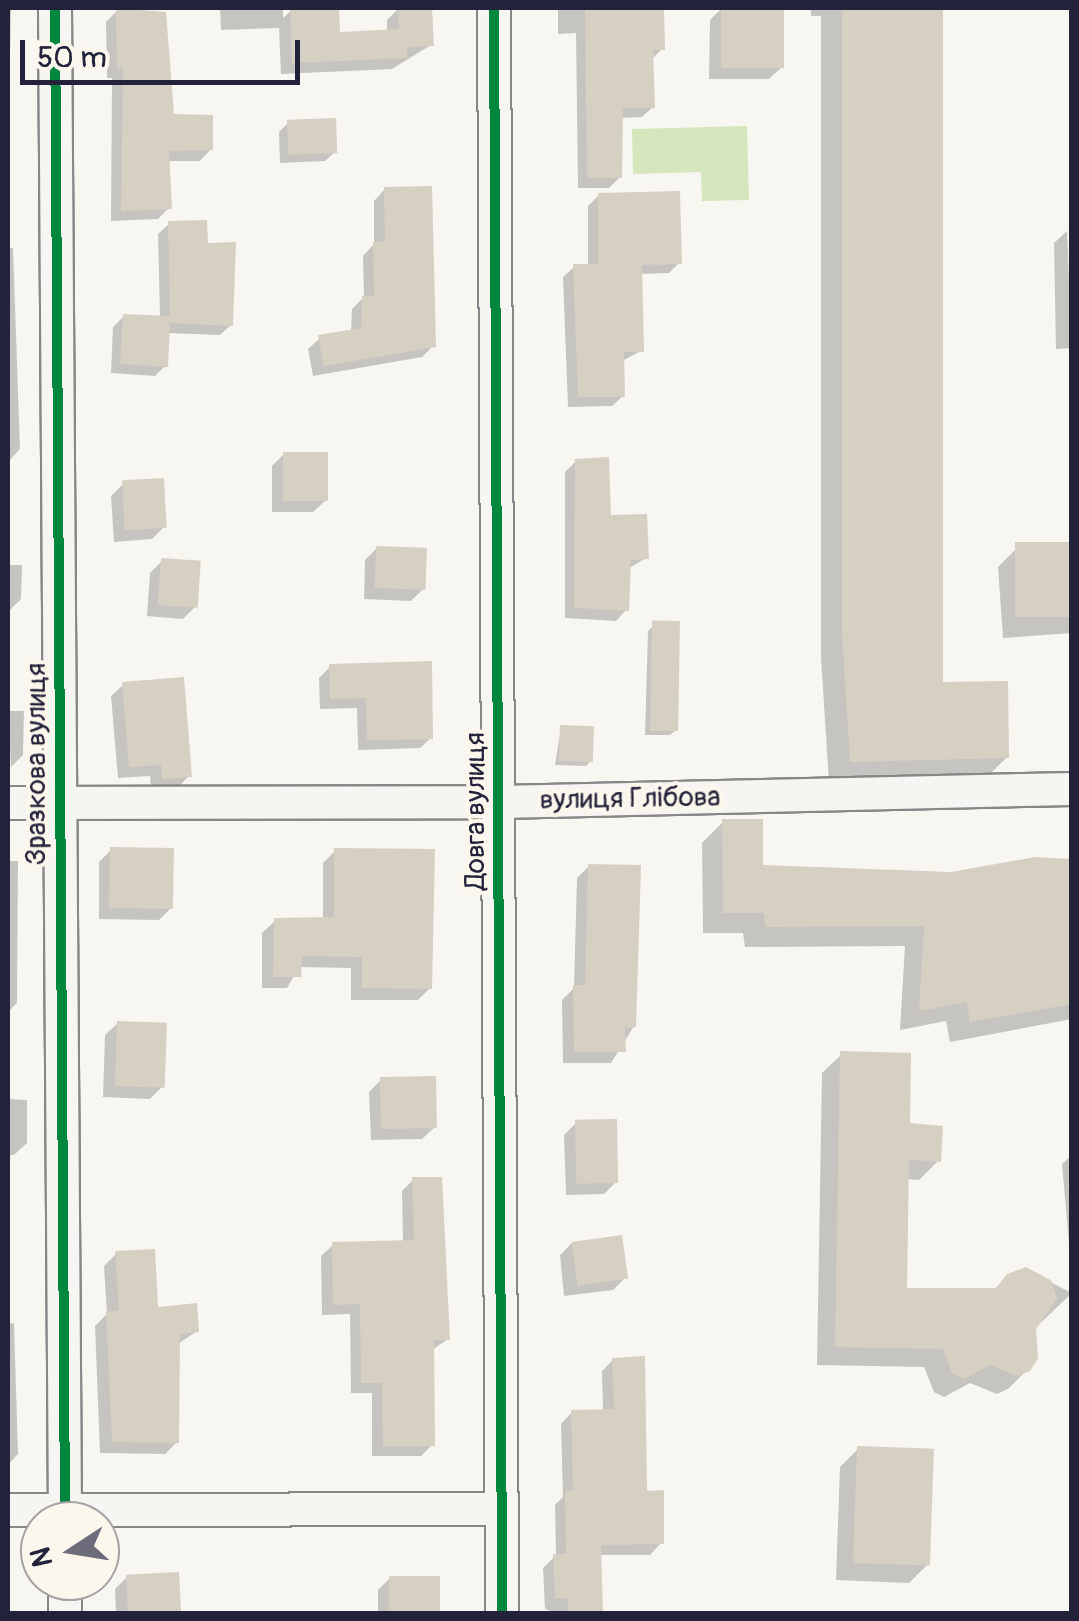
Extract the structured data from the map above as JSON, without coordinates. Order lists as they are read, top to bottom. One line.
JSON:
{"streets":{"street":["Зразкова вулиця","вулиця Глібова","Довга вулиця"]},"crossings":[["Зразкова вулиця","вулиця Глібова"],["вулиця Глібова","Довга вулиця"]],"scale_bar":"50 m","north":"left"}
